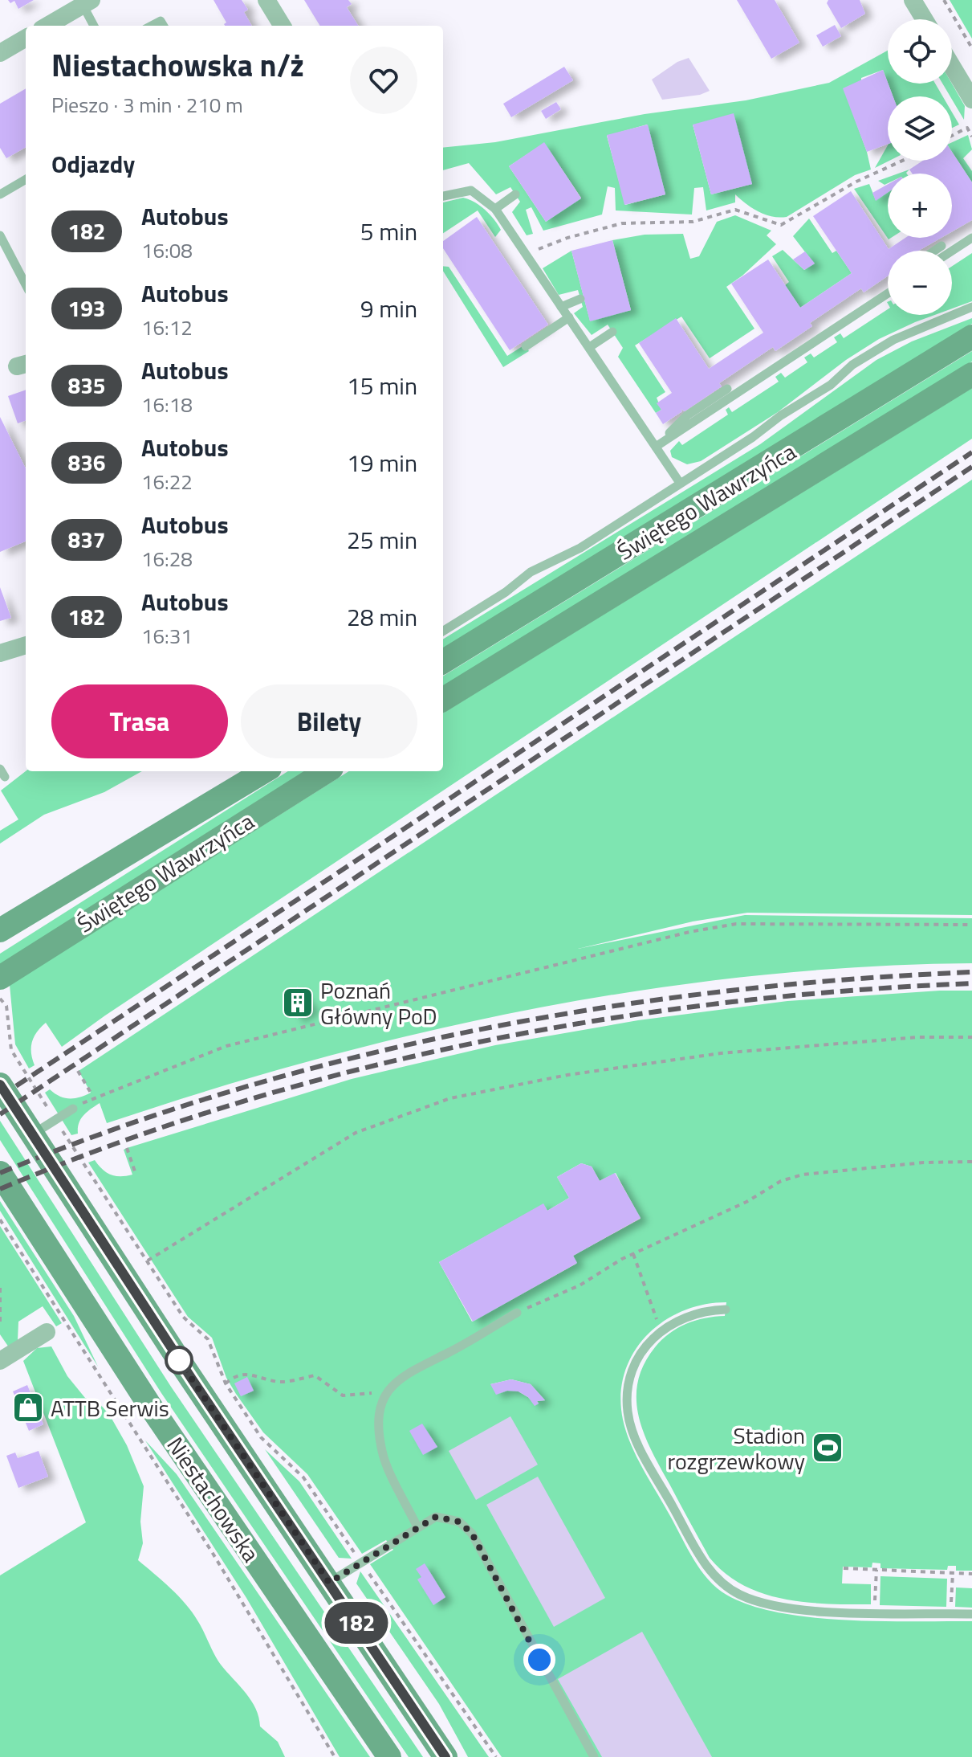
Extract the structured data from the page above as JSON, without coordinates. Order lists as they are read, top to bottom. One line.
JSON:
{"streets":{"main road":["Świętego Wawrzyńca","Niestachowska"]},"places":{"building":["Poznań Główny PoD"],"shop":["ATTB Serwis"],"sports":["Stadion rozgrzewkowy"]},"lines":["bus line 182"],"page":{"on_map":"182","map_buttons":["+","−"],"heading":[["Niestachowska n/ż","Pieszo · 3 min · 210 m"],"Odjazdy"],"list":[{"mark":"182","name":"Autobus","note":"16:08","value":"5 min"},{"mark":"193","name":"Autobus","note":"16:12","value":"9 min"},{"mark":"835","name":"Autobus","note":"16:18","value":"15 min"},{"mark":"836","name":"Autobus","note":"16:22","value":"19 min"},{"mark":"837","name":"Autobus","note":"16:28","value":"25 min"},{"mark":"182","name":"Autobus","note":"16:31","value":"28 min"}],"buttons":["Trasa","Bilety"]}}
